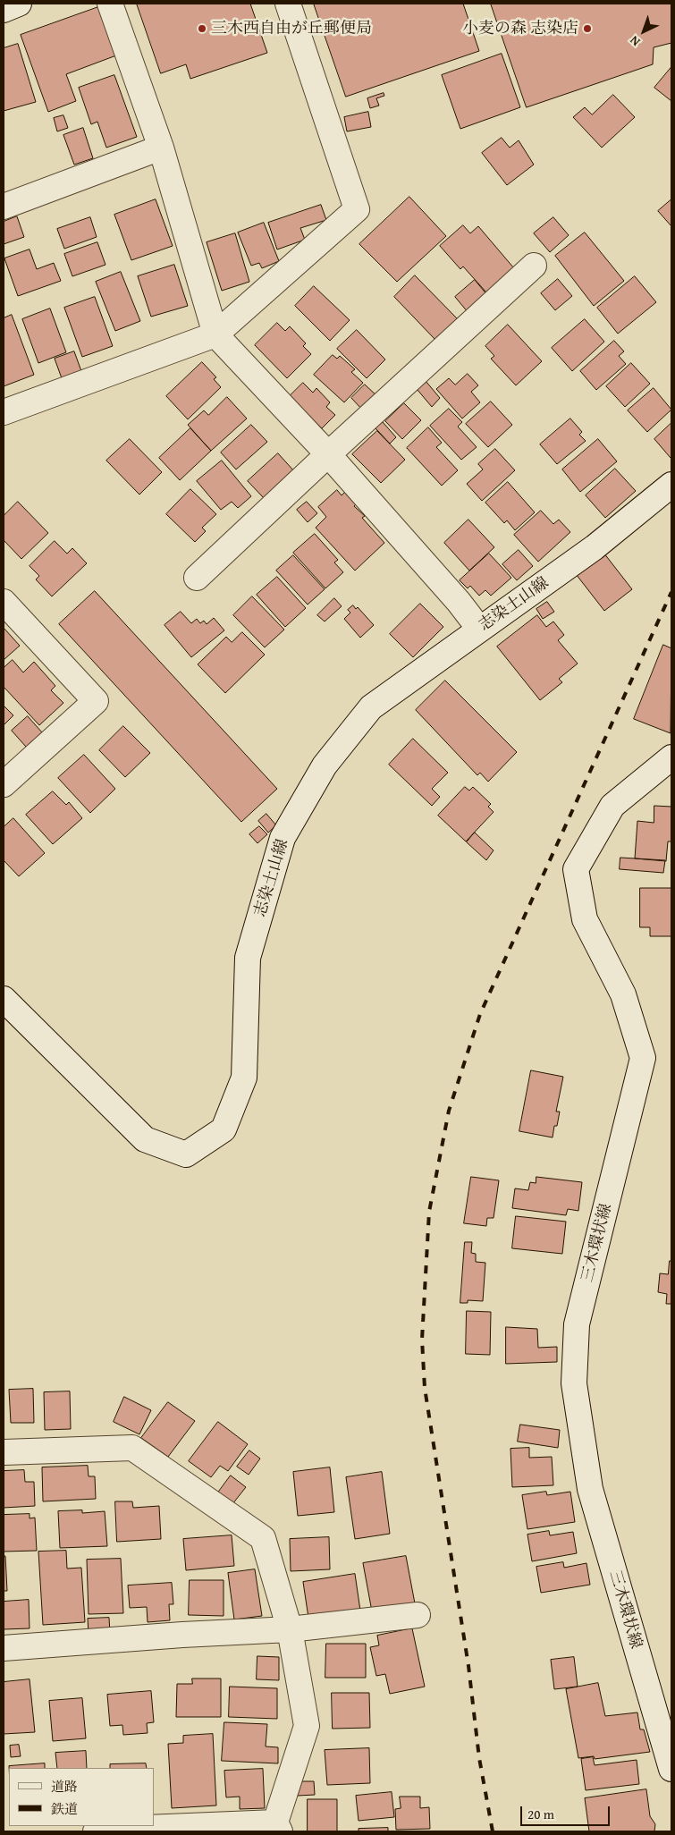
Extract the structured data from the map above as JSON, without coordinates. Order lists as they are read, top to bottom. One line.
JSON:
{"streets":{"street":["志染土山線","三木環状線"]},"places":["三木西自由が丘郵便局","小麦の森 志染店"],"legend":["道路","鉄道"],"scale_bar":"20 m","north":"bottom left"}
